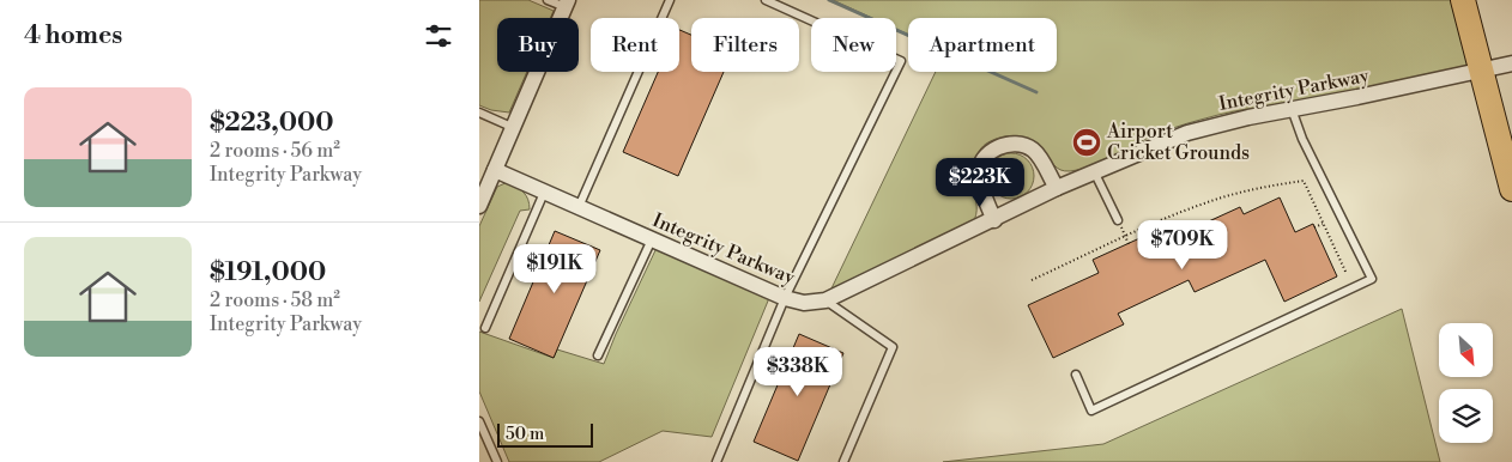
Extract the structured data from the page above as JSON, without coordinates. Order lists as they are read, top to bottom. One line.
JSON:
{"streets":{"street":["Integrity Parkway"]},"places":{"sports":["Airport Cricket Grounds"]},"scale_bar":"50 m","north":"bottom right","page":{"heading":"4 homes","chip":["Buy","Rent","Filters","New","Apartment"],"list":[{"name":"$223,000","note":"2 rooms · 56 m² · Integrity Parkway"},{"name":"$191,000","note":"2 rooms · 58 m² · Integrity Parkway"}],"price":["$223K","$709K","$191K","$338K"],"scale":"50 m"}}
